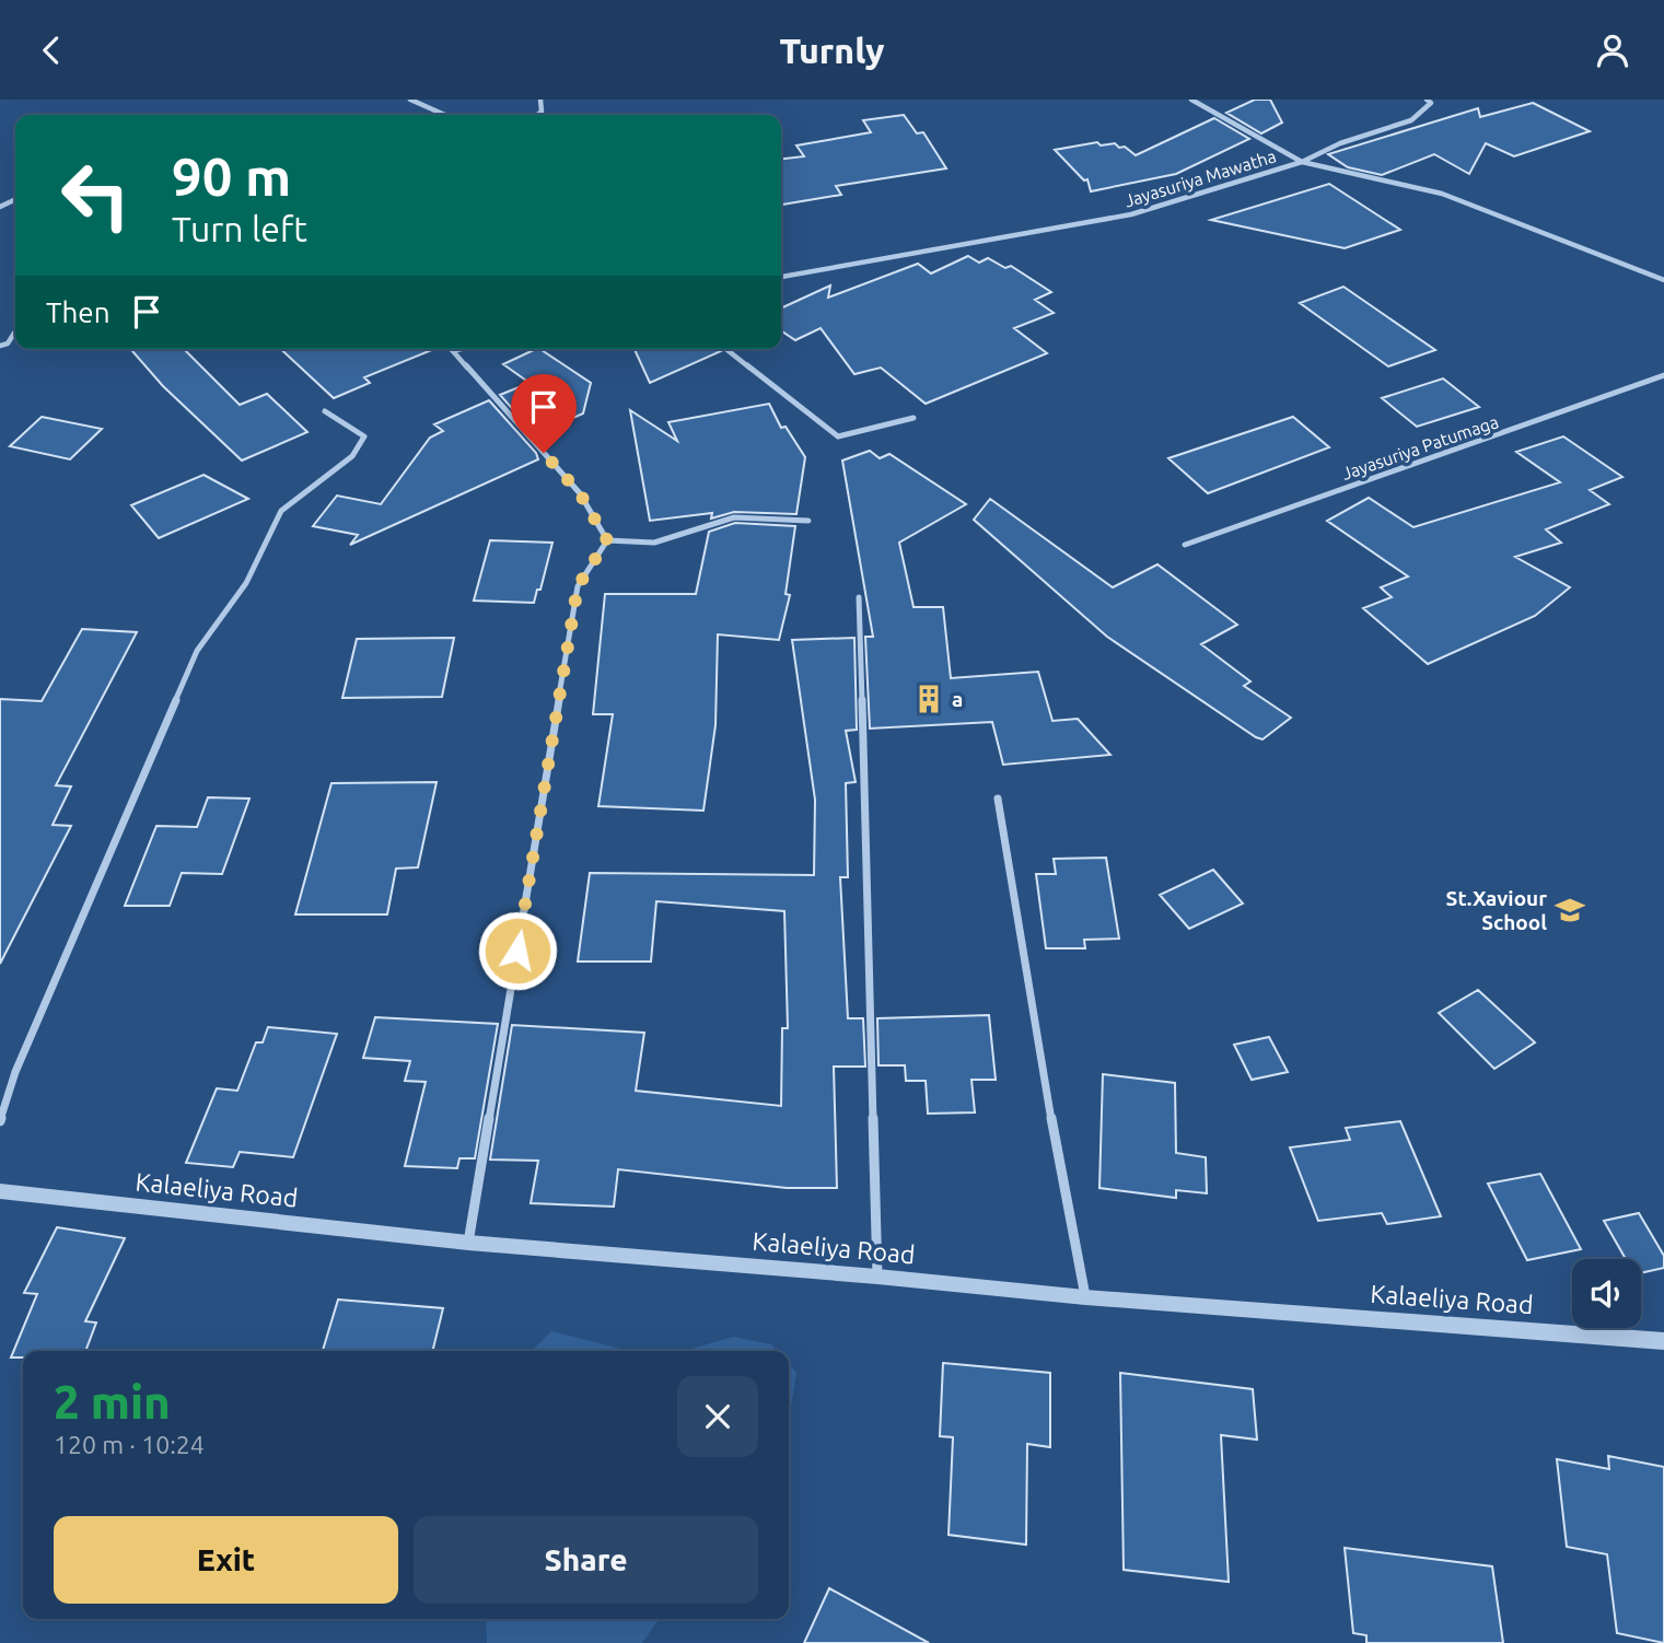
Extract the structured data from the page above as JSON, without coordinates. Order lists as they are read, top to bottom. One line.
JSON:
{"streets":{"street":["Jayasuriya Mawatha","Jayasuriya Patumaga","Kalaeliya Road"]},"places":{"building":["a"],"school or university":["St.Xaviour School"]},"page":{"header":"Turnly","turn":["90 m","Turn left"],"then":"Then","heading":["2 min","120 m · 10:24"],"buttons":["Exit","Share"]}}
